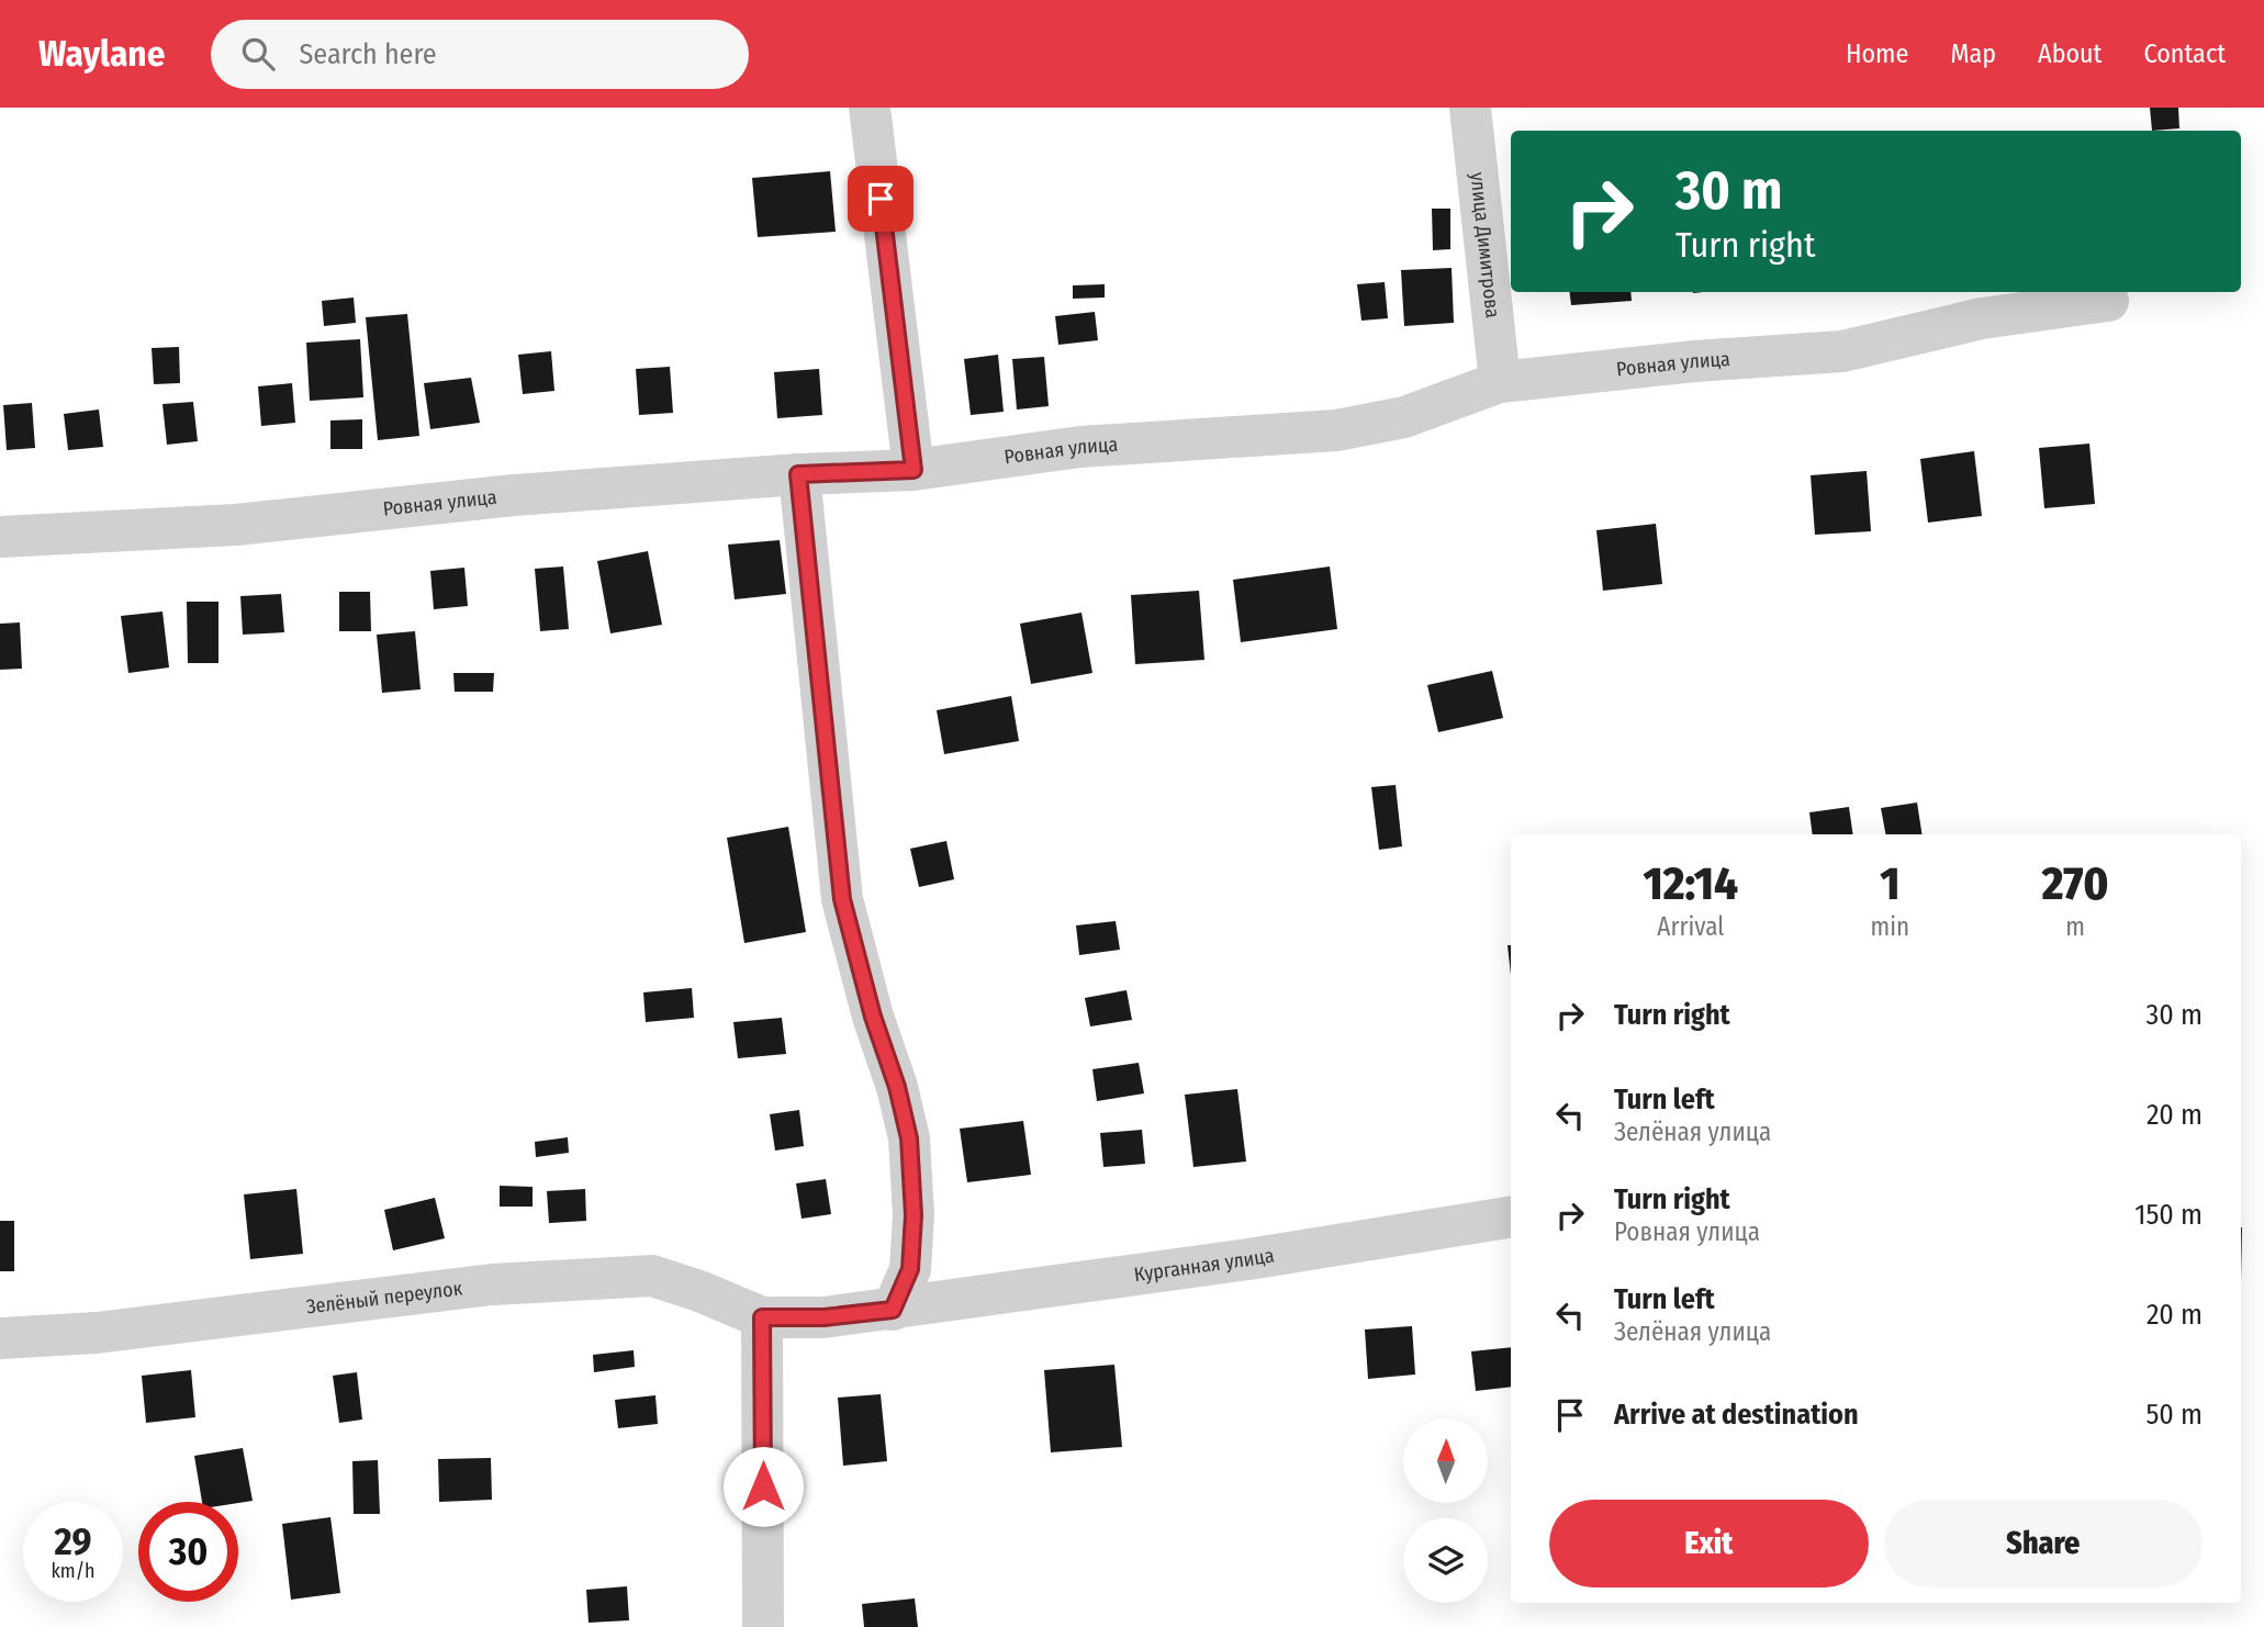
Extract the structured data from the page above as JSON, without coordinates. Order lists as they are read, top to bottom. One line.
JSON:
{"streets":{"street":["улица Димитрова","Ровная улица","Курганная улица","Зелёный переулок"]},"crossings":[["улица Димитрова","Ровная улица"],["Курганная улица","Зелёный переулок"]],"north":"top","page":{"header":"Waylane","search":"Search here","nav":["Home","Map","About","Contact"],"turn":["30 m","Turn right"],"eta":["12:14","Arrival","1","min","270","m"],"list":[{"name":"Turn right","value":"30 m"},{"name":"Turn left","note":"Зелёная улица","value":"20 m"},{"name":"Turn right","note":"Ровная улица","value":"150 m"},{"name":"Turn left","note":"Зелёная улица","value":"20 m"},{"name":"Arrive at destination","value":"50 m"}],"buttons":["Exit","Share"],"speed":"29 km/h","limit":"30"}}
